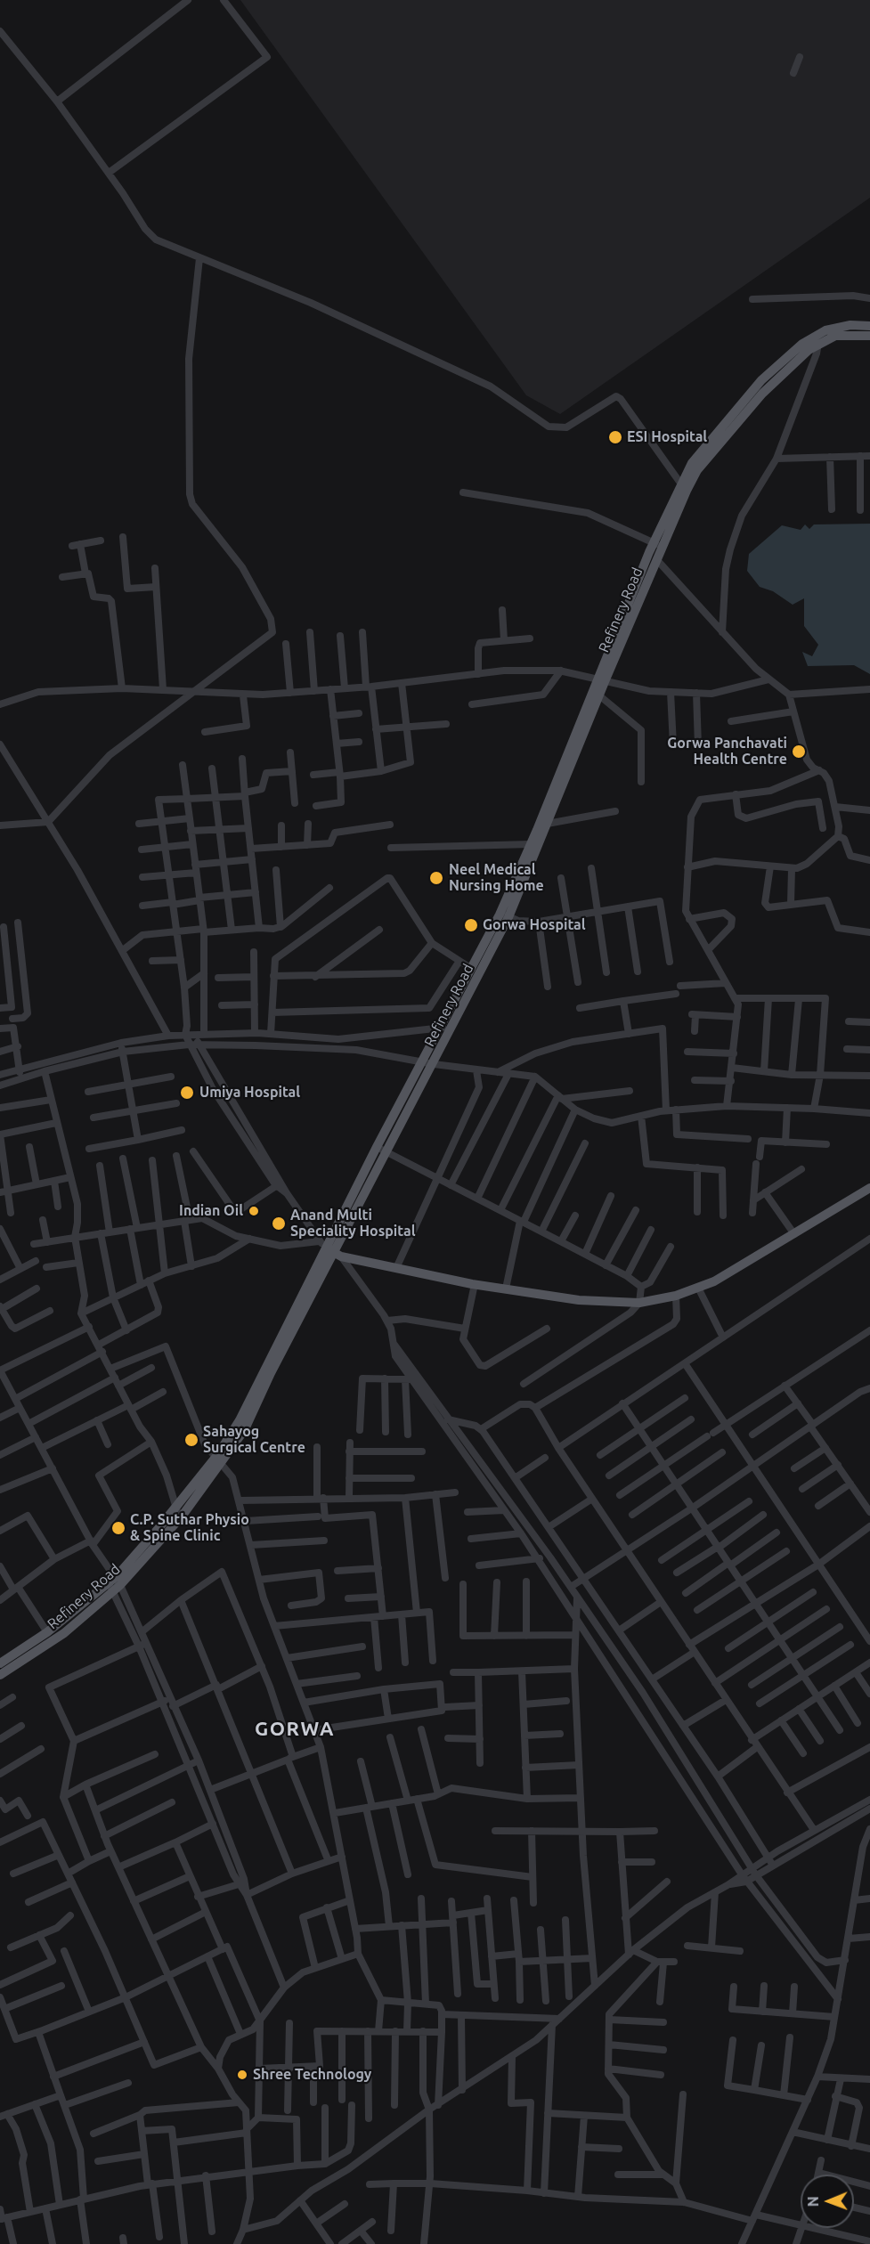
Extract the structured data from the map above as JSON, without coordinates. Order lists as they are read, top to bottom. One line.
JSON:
{"streets":{"main road":["Refinery Road"]},"districts":["GORWA"],"places":["ESI Hospital","Gorwa Panchavati Health Centre","Neel Medical Nursing Home","Gorwa Hospital","Umiya Hospital","Indian Oil","Anand Multi Speciality Hospital","Sahayog Surgical Centre","C.P. Suthar Physio & Spine Clinic","Shree Technology"],"north":"left"}
